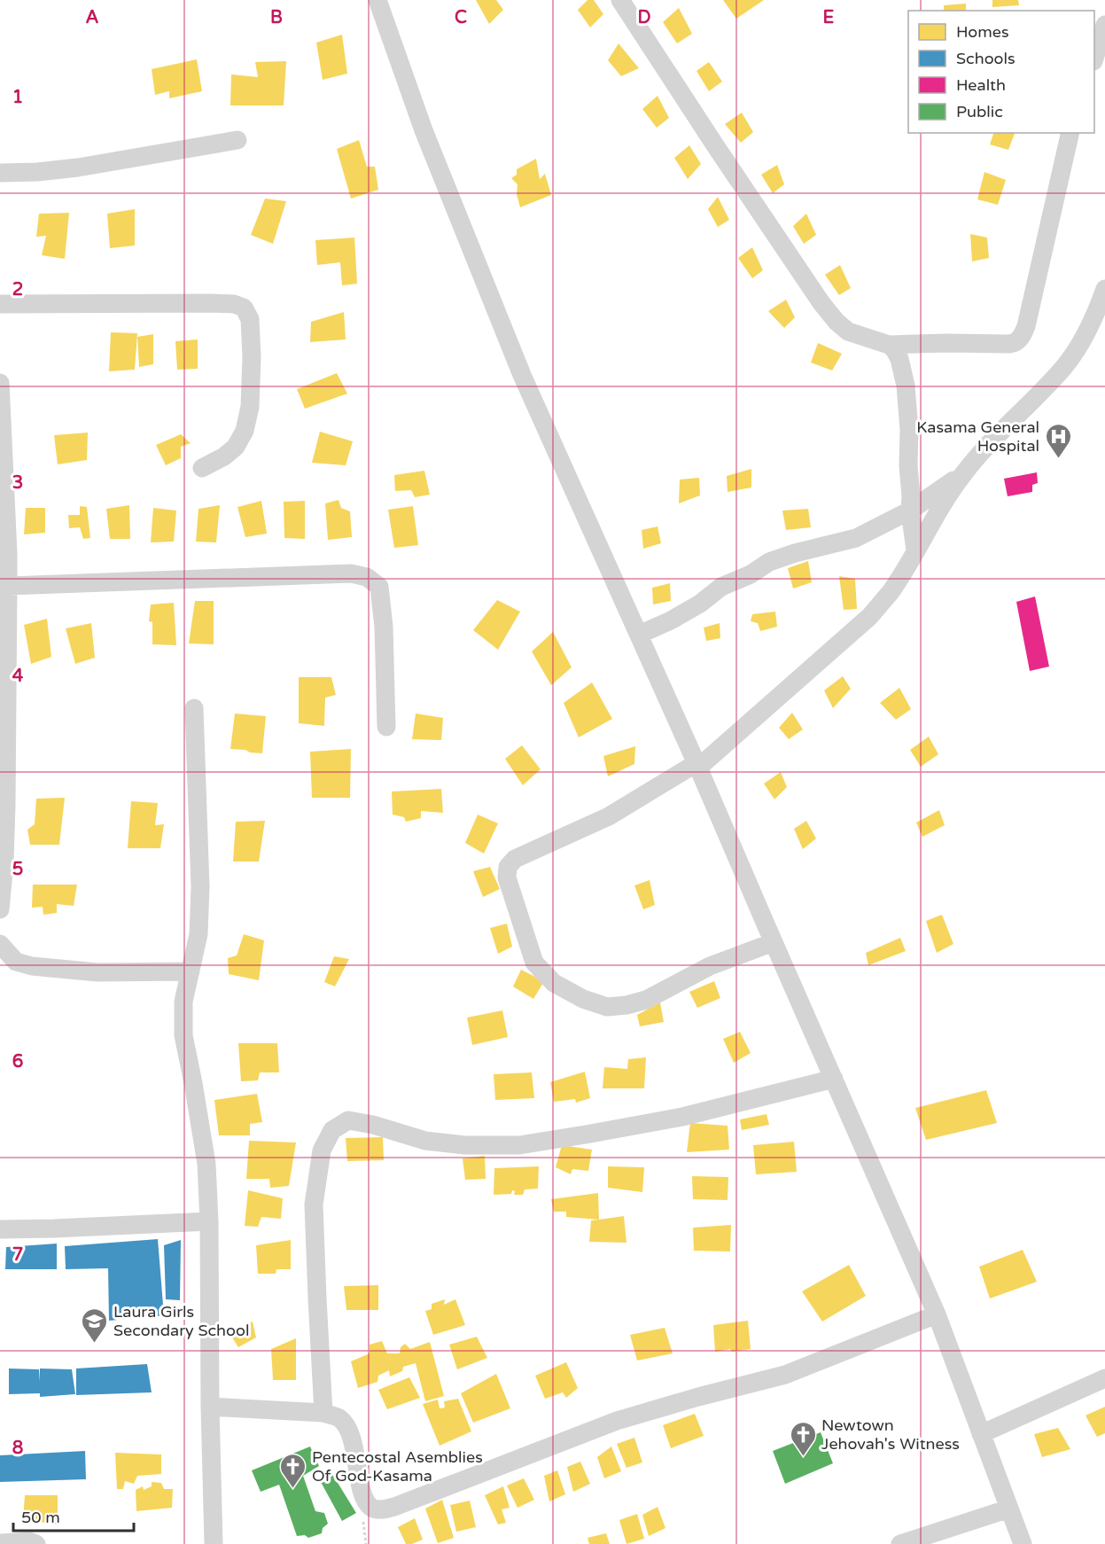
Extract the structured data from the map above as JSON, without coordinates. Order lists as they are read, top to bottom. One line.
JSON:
{"places":{"hospital":["Kasama General Hospital"],"school or university":["Laura Girls Secondary School"],"church":["Newtown Jehovah's Witness","Pentecostal Asemblies Of God-Kasama"]},"legend":["Homes","Schools","Health","Public"],"scale_bar":"50 m","grid":{"columns":["A","B","C","D","E"],"rows":["1","2","3","4","5","6","7","8"]}}
